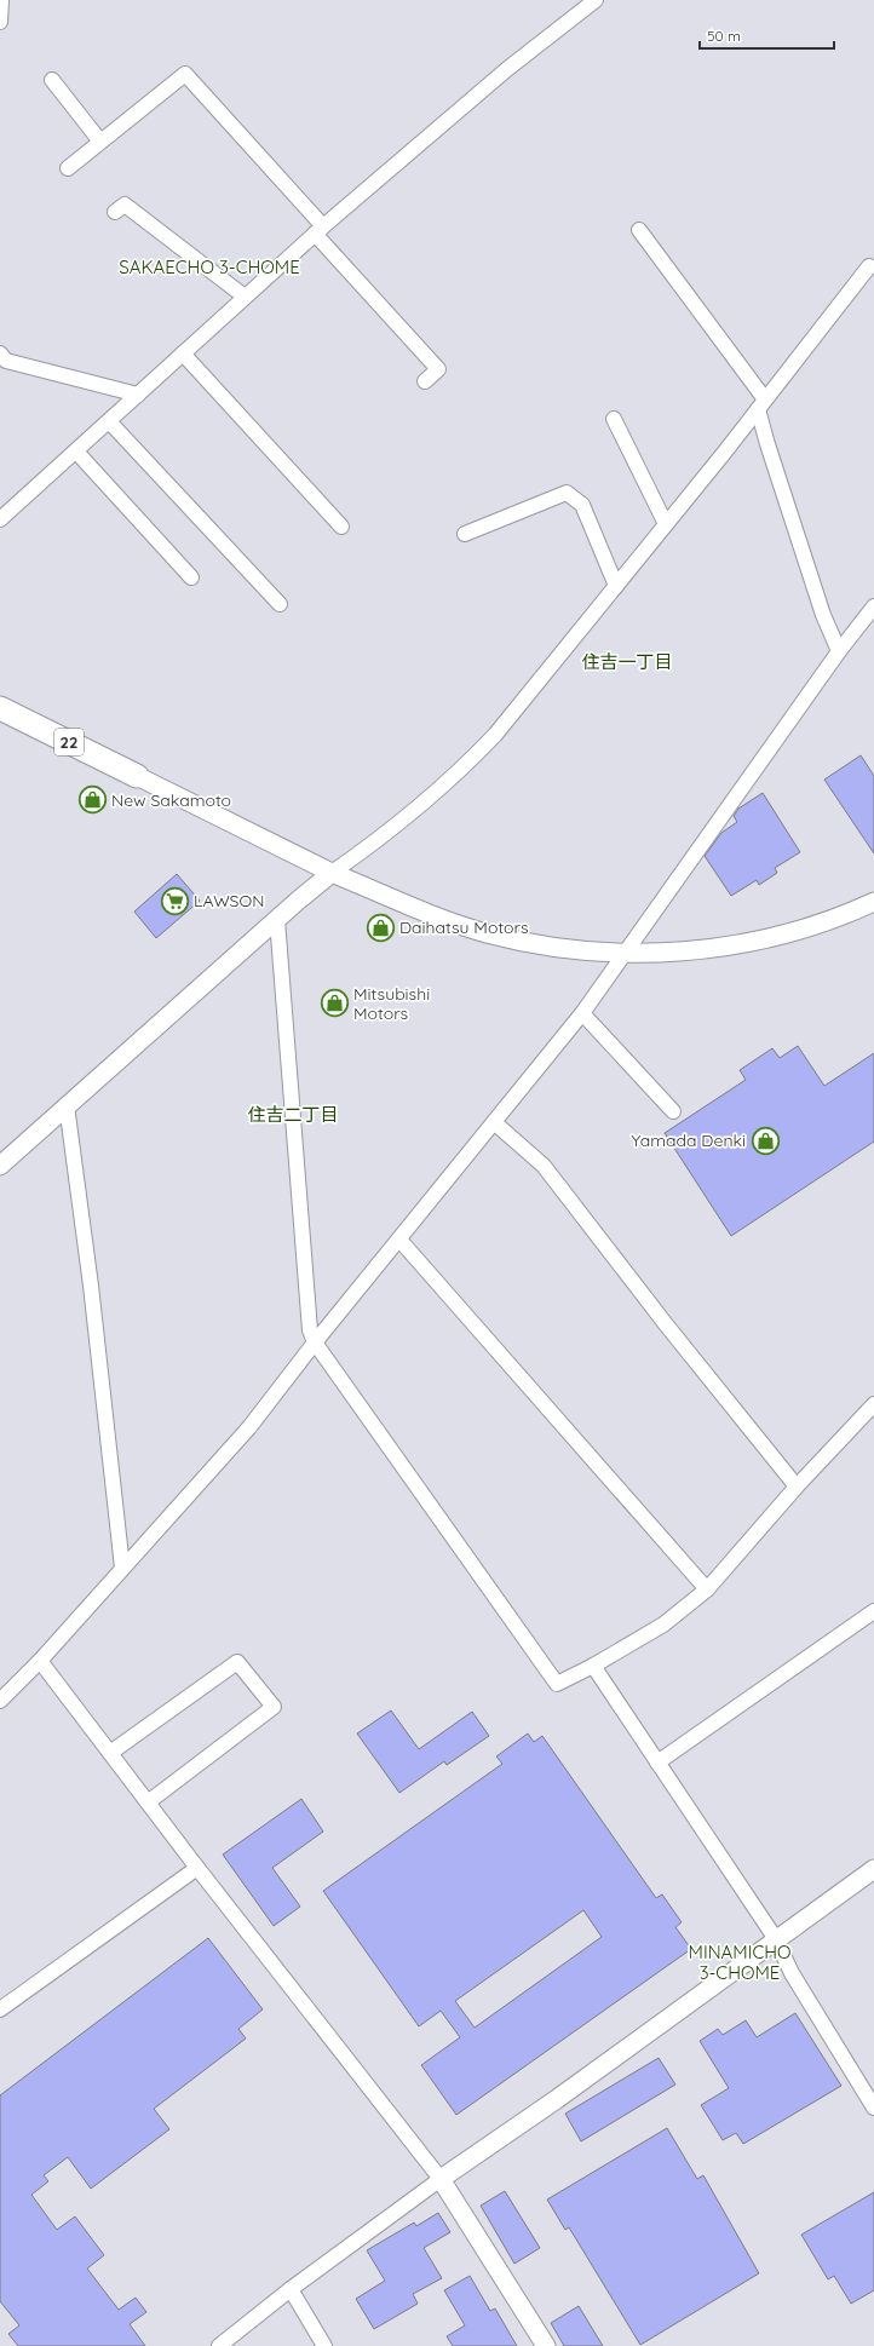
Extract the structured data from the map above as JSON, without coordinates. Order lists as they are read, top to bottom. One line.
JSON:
{"streets":{"main road":["22"]},"districts":["SAKAECHO 3-CHOME","住吉一丁目","住吉二丁目","MINAMICHO 3-CHOME"],"places":{"shop":["New Sakamoto","Daihatsu Motors","Mitsubishi Motors","Yamada Denki"],"supermarket":["LAWSON"]},"scale_bar":"50 m"}
